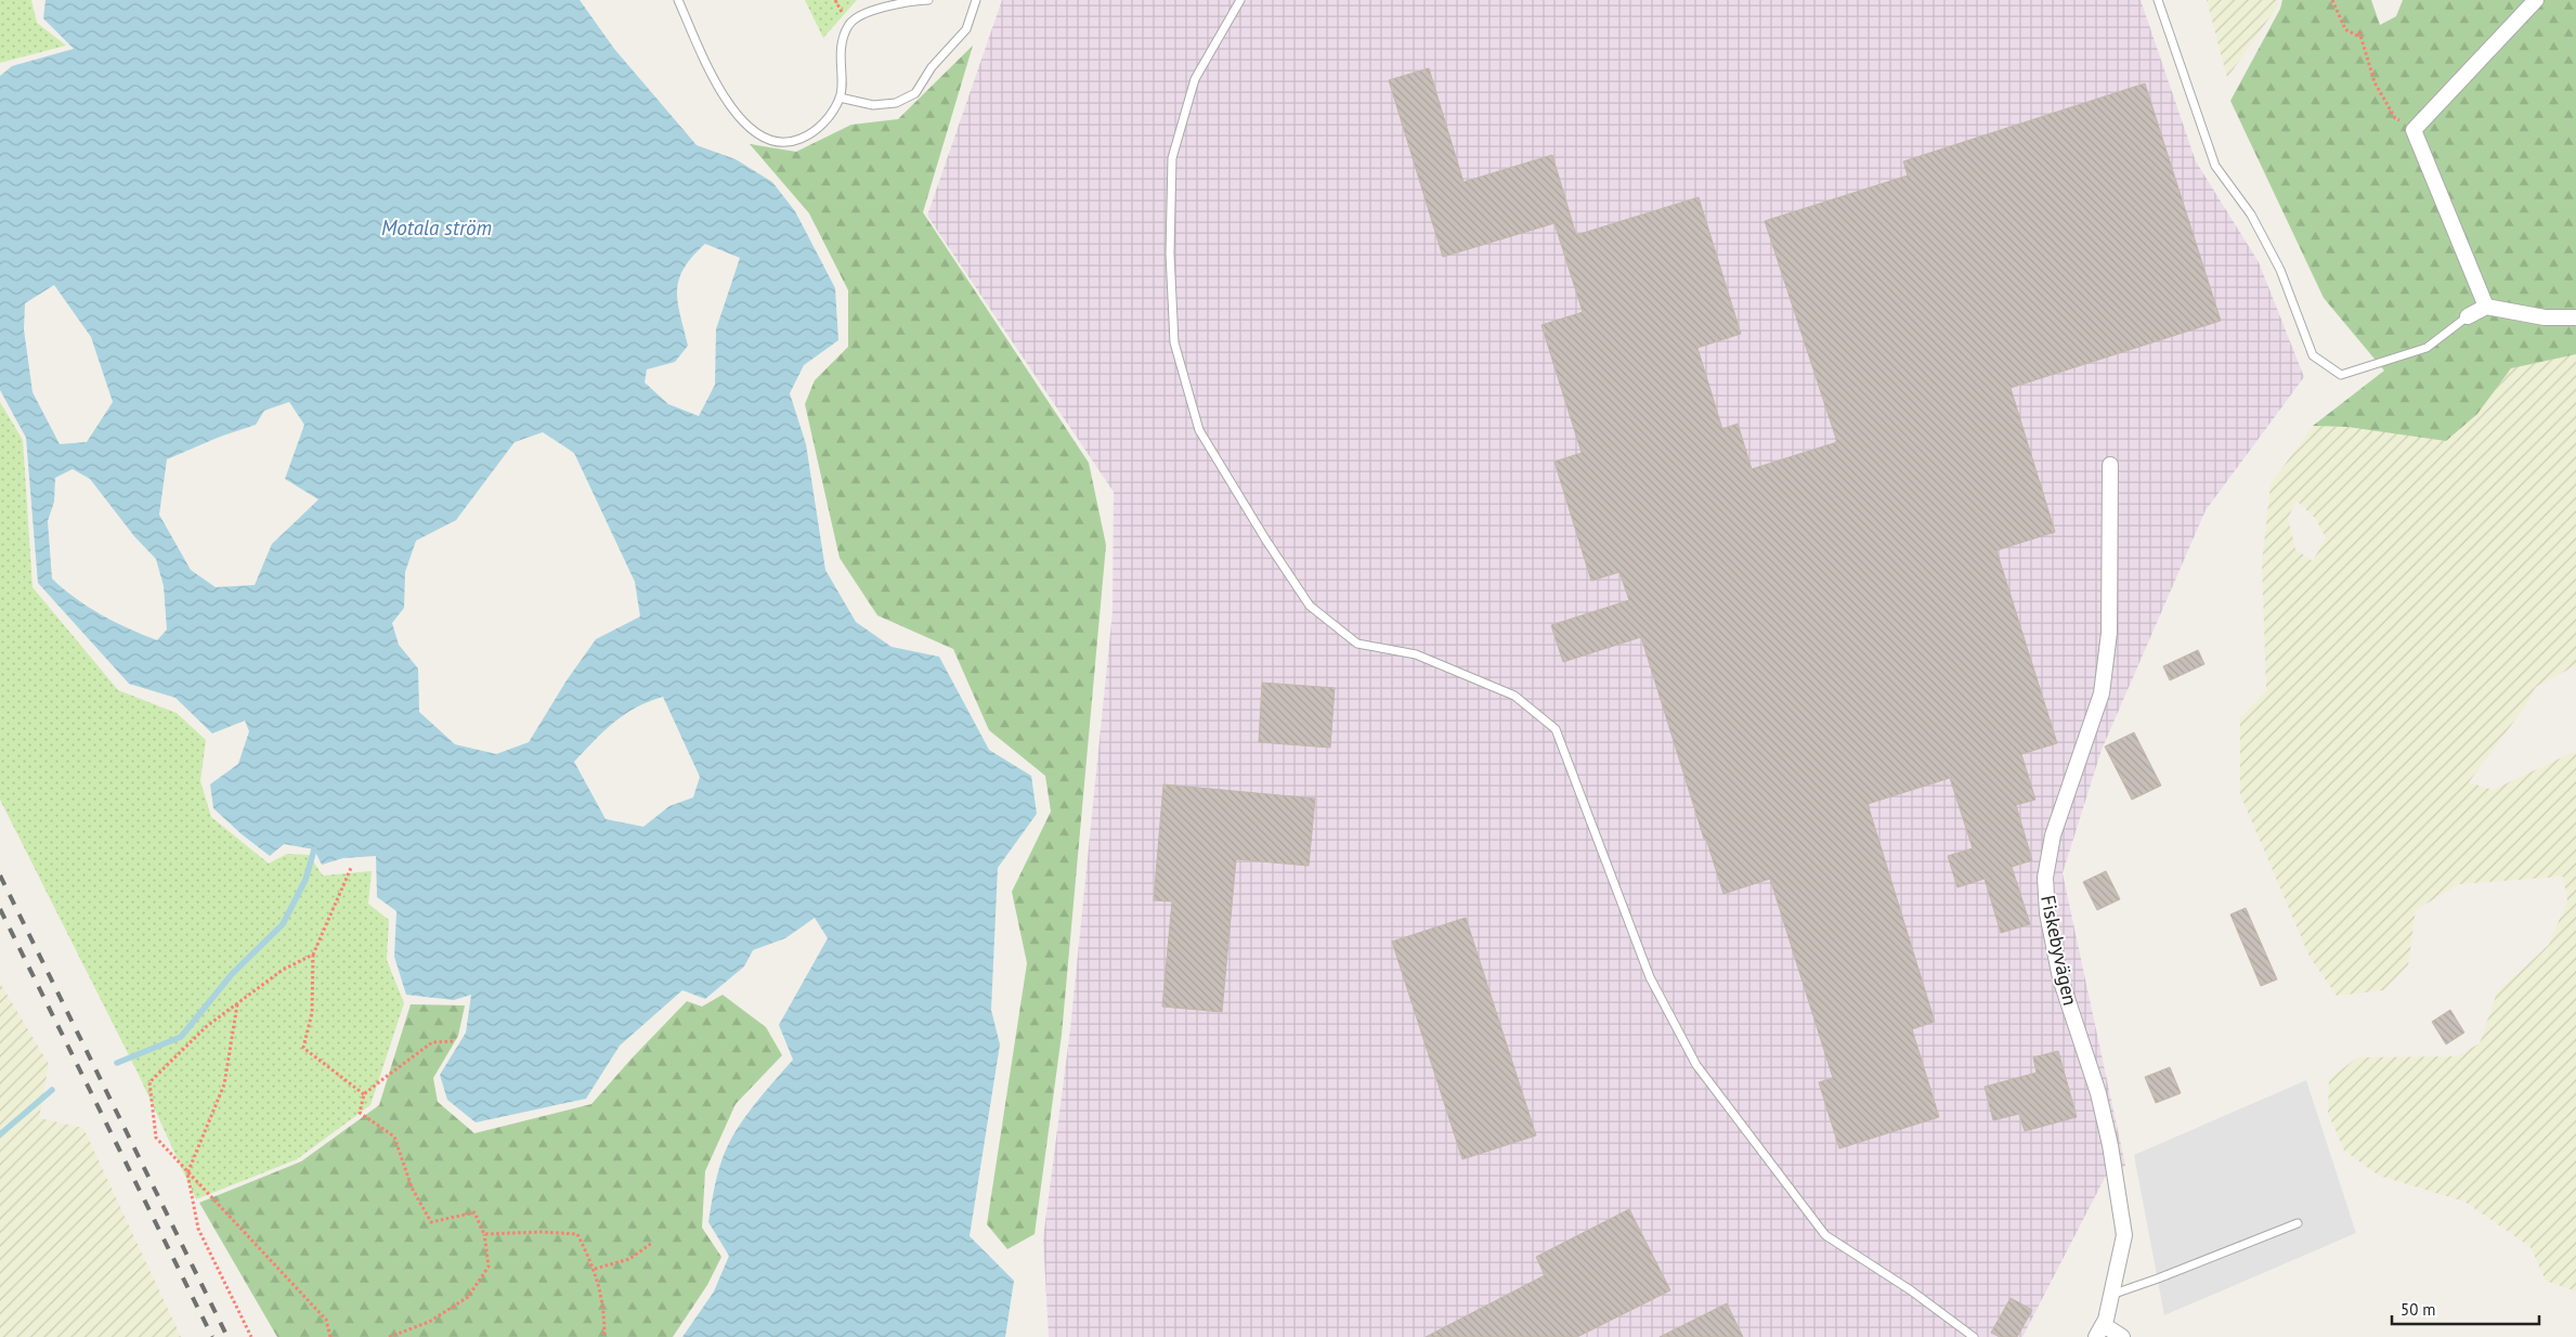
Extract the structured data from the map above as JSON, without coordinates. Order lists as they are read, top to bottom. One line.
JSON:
{"streets":{"street":["Fiskebyvägen"]},"water":["Motala ström"],"scale_bar":"50 m"}
